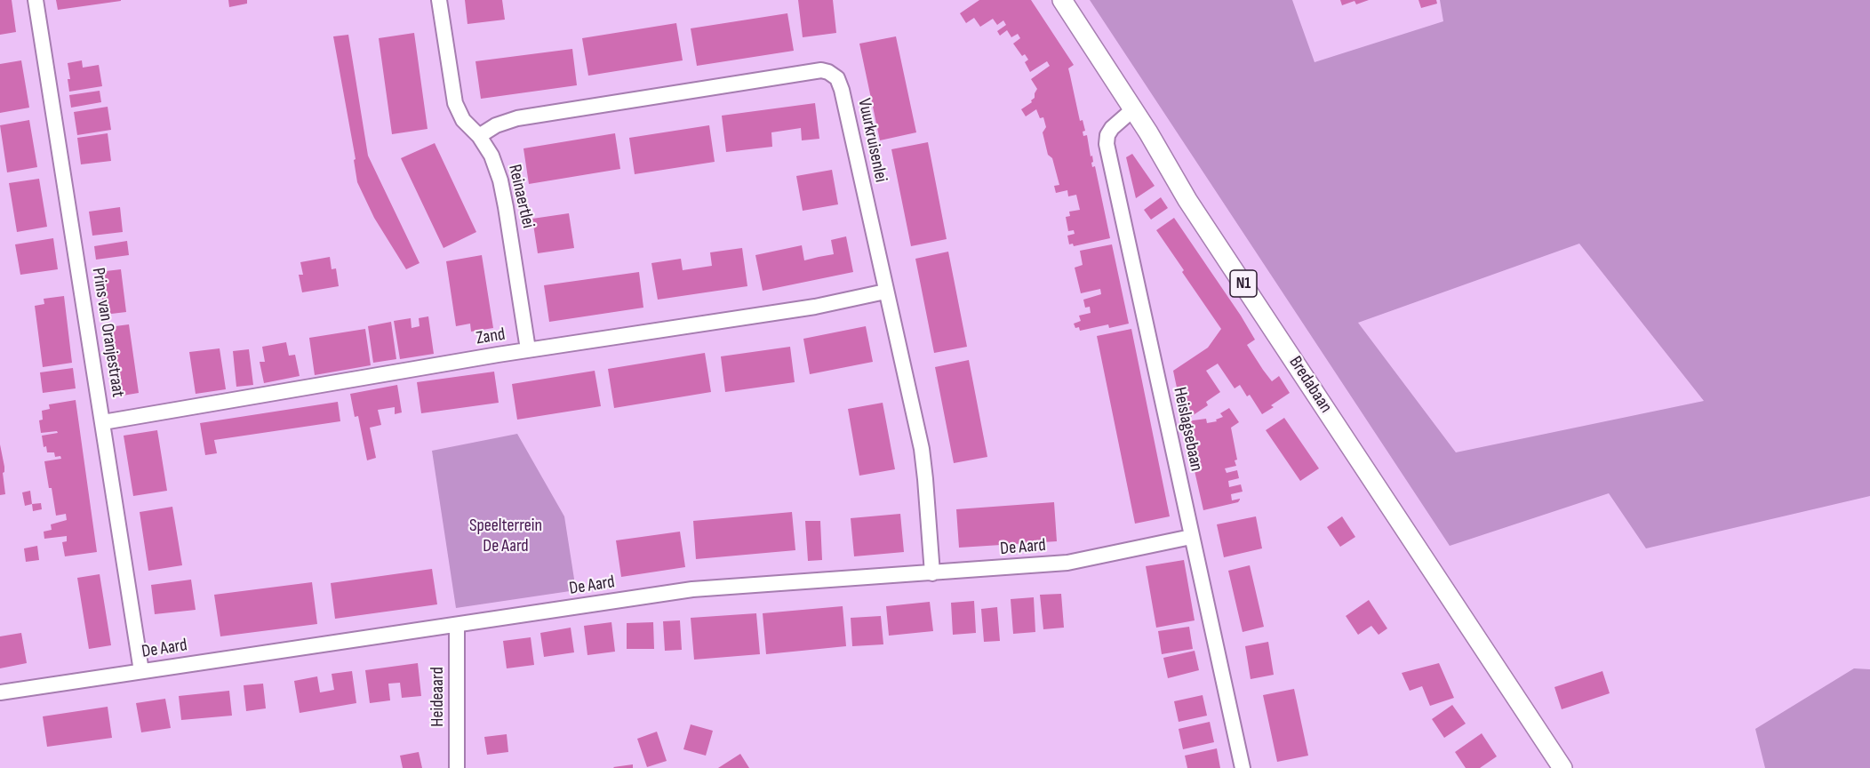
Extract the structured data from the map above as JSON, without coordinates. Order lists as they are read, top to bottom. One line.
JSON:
{"streets":{"main road":["N1","Bredabaan"],"street":["Vuurkruisenlei","Reinaertlei","Prins van Oranjestraat","Zand","Heislagsebaan","De Aard","Heideaard"]},"crossings":[["Vuurkruisenlei","Reinaertlei"],["Vuurkruisenlei","Zand"],["Vuurkruisenlei","De Aard"],["Reinaertlei","Zand"],["Prins van Oranjestraat","Zand"],["Prins van Oranjestraat","De Aard"],["Bredabaan","Heislagsebaan"],["Heislagsebaan","De Aard"],["De Aard","Heideaard"]],"parks":["Speelterrein De Aard"]}
